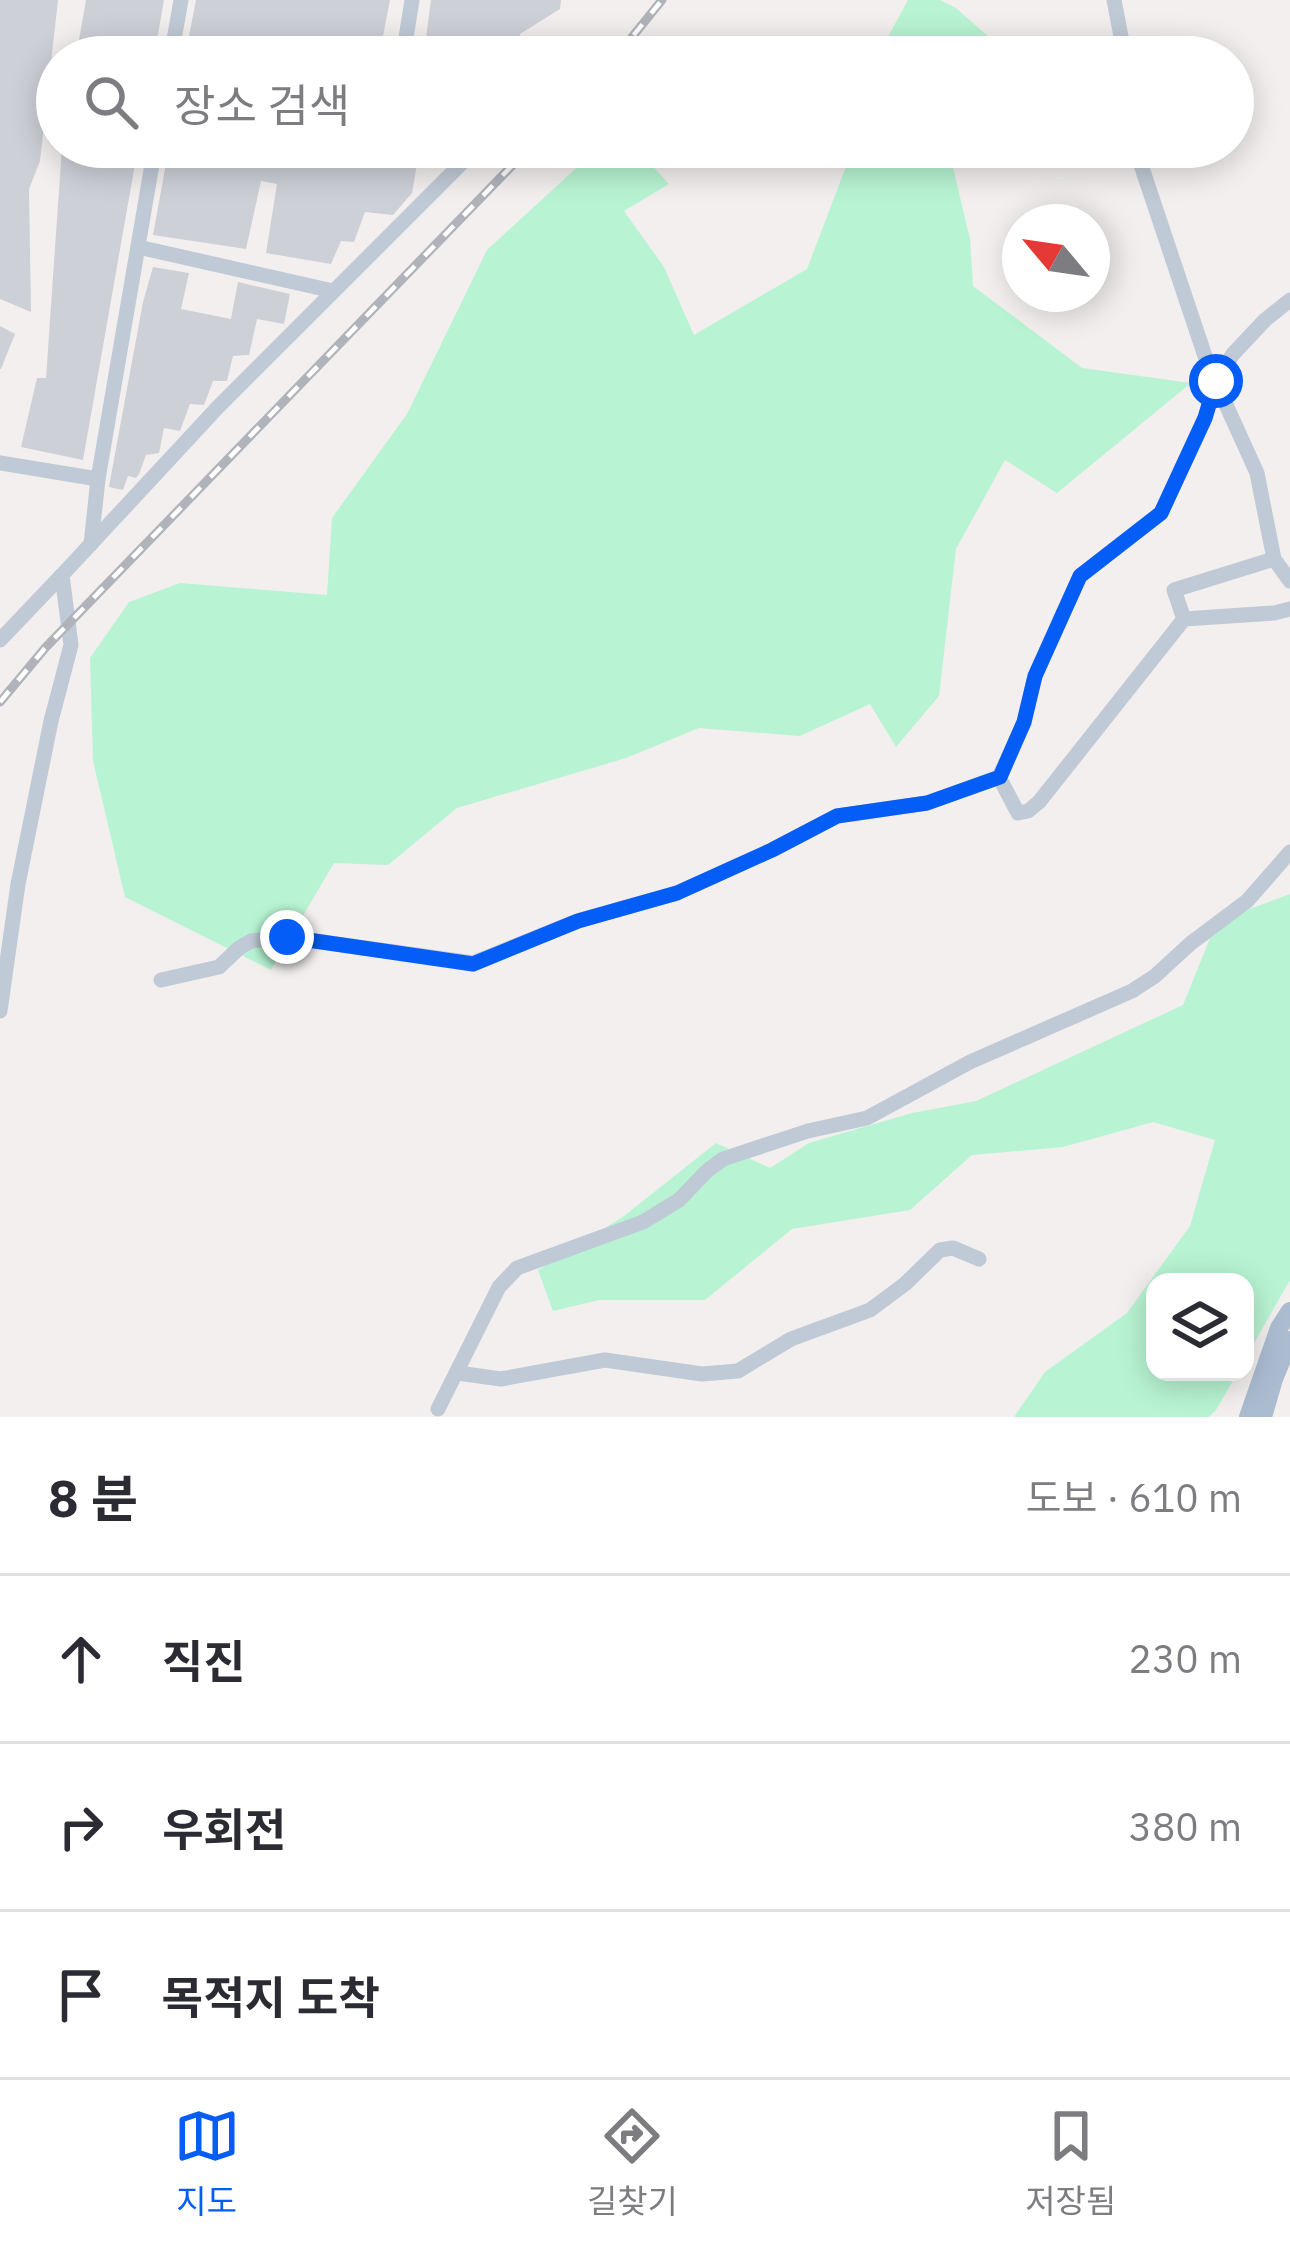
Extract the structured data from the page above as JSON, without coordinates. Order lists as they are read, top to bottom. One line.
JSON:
{"north":"top left","page":{"search":"장소 검색","heading":["8 분","도보 · 610 m"],"list":[["직진","230 m"],["우회전","380 m"],"목적지 도착"],"nav":["지도","길찾기","저장됨"]}}
